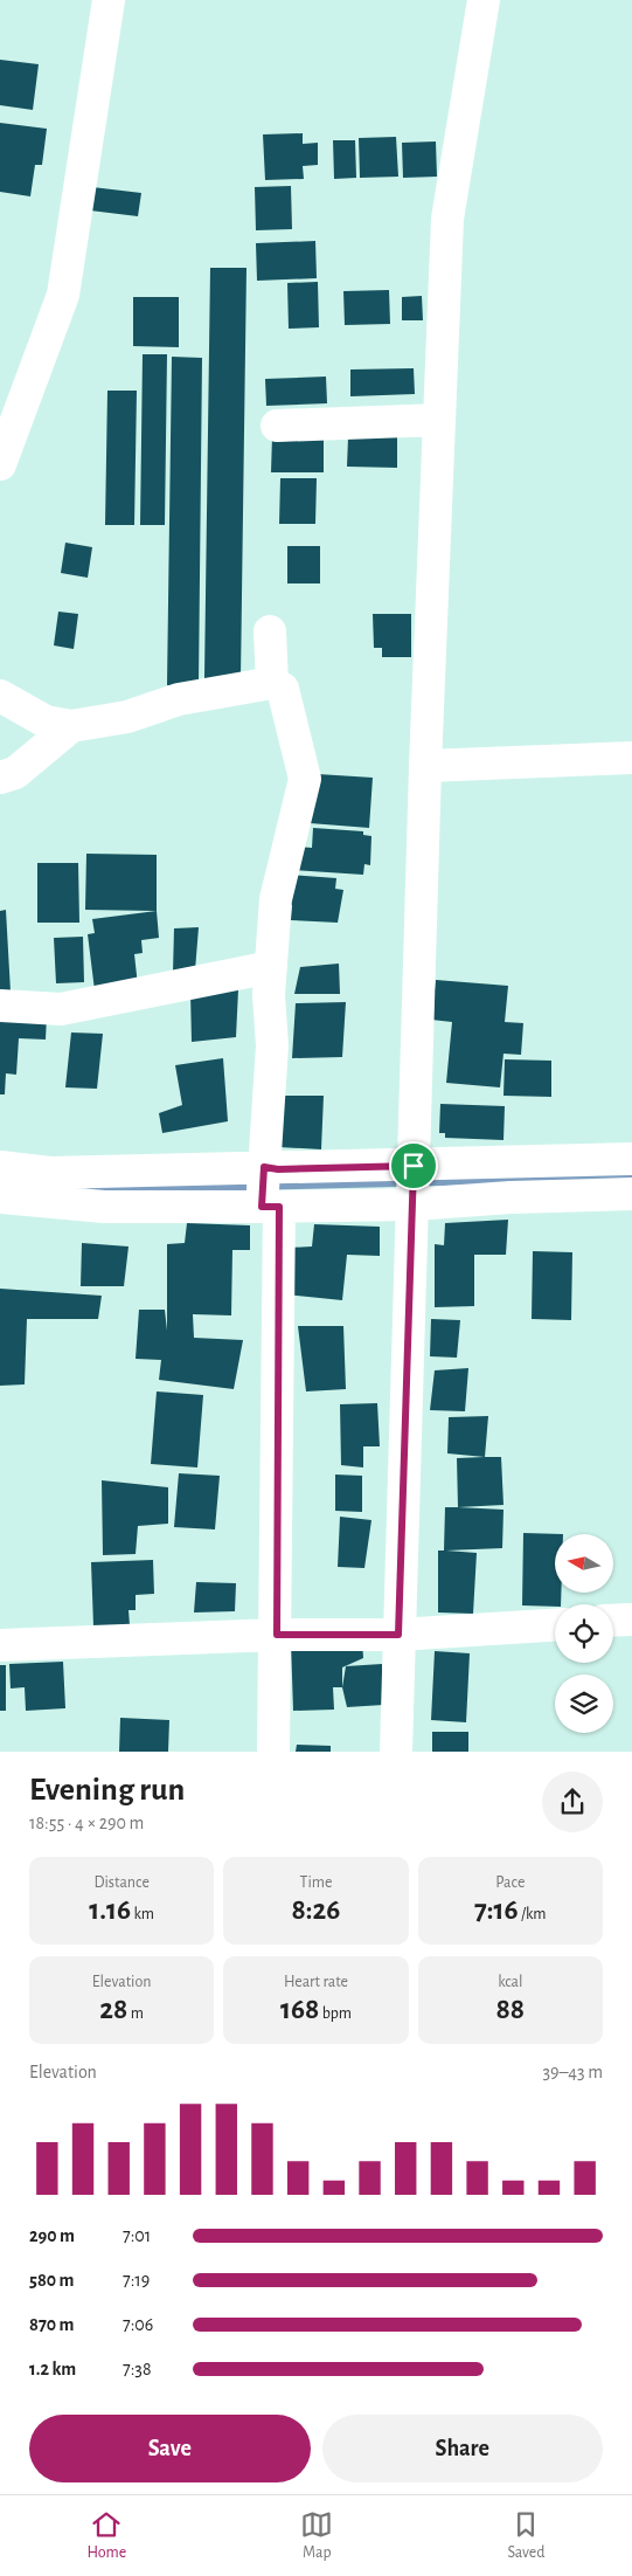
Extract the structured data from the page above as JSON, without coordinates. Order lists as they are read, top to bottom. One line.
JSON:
{"north":"left","page":{"heading":["Evening run","18:55 · 4 × 290 m"],"stats":[["Distance","1.16 km"],["Time","8:26"],["Pace","7:16 /km"],["Elevation","28 m"],["Heart rate","168 bpm"],["kcal","88"]],"chart":["Elevation","39–43 m"],"list":[{"name":"290 m","note":"7:01"},{"name":"580 m","note":"7:19"},{"name":"870 m","note":"7:06"},{"name":"1.2 km","note":"7:38"}],"buttons":["Save","Share"],"tabs":["Home","Map","Saved"]}}
